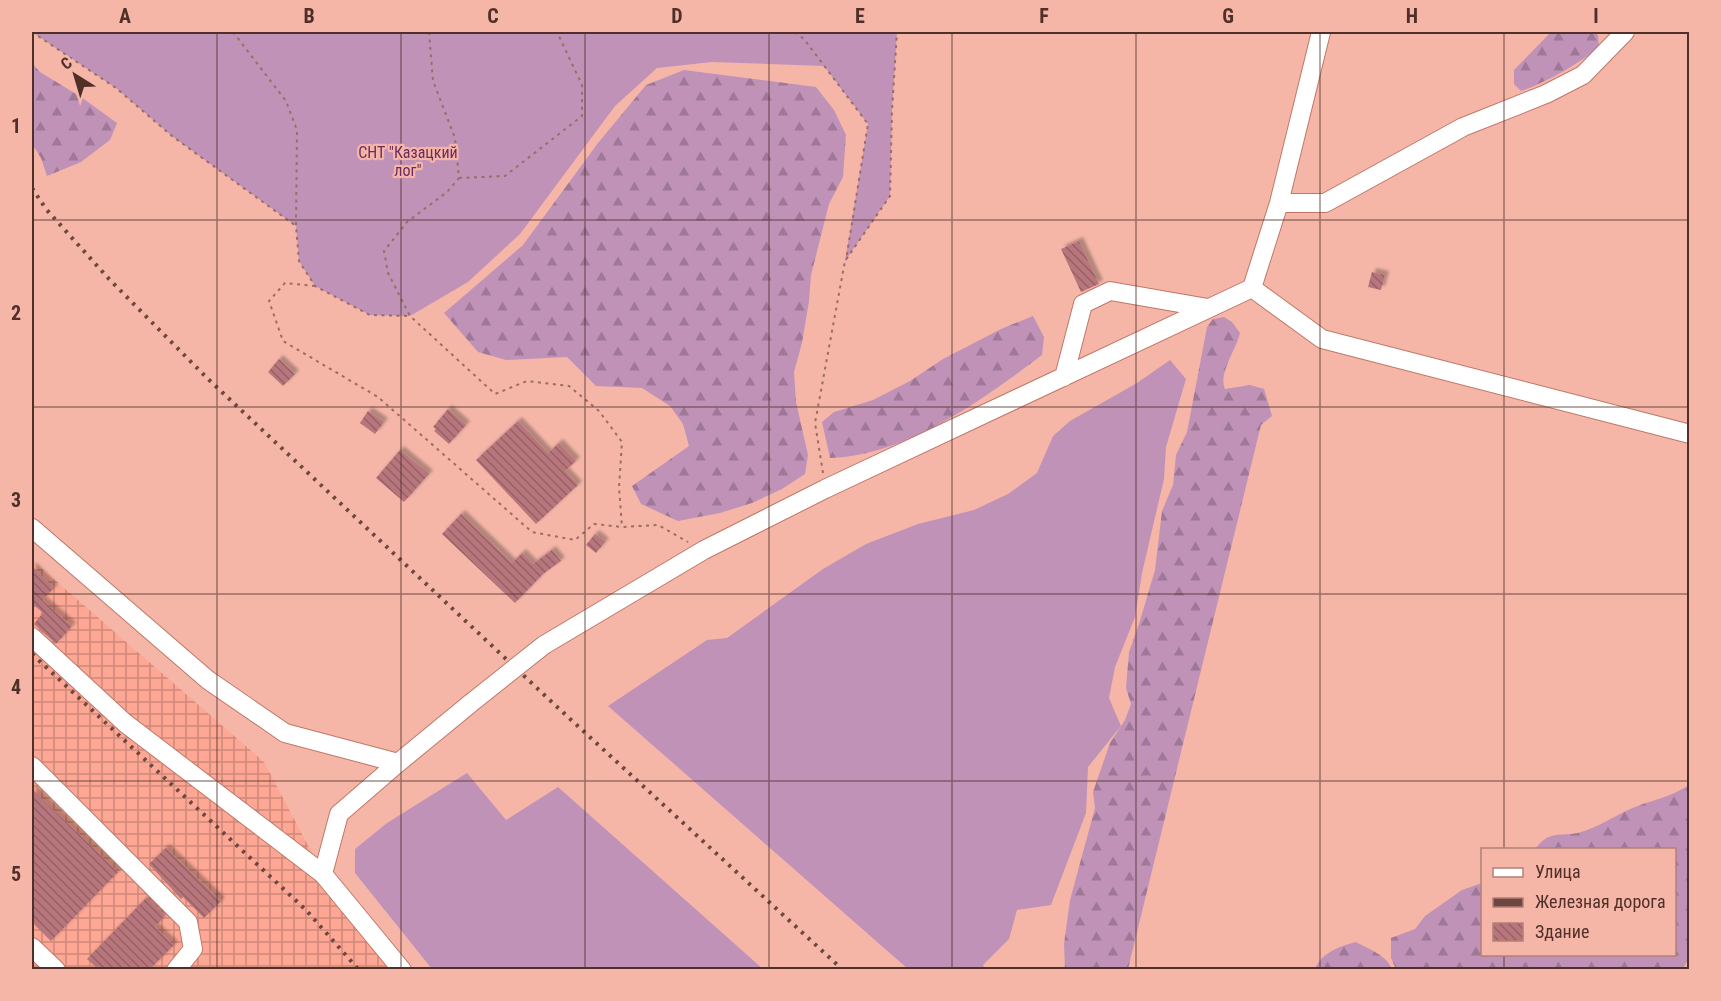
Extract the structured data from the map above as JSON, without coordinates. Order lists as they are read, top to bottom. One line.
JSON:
{"parks":["СНТ \"Казацкий лог\""],"legend":["Улица","Железная дорога","Здание"],"north":"top left","grid":{"columns":["A","B","C","D","E","F","G","H","I"],"rows":["1","2","3","4","5"]}}
